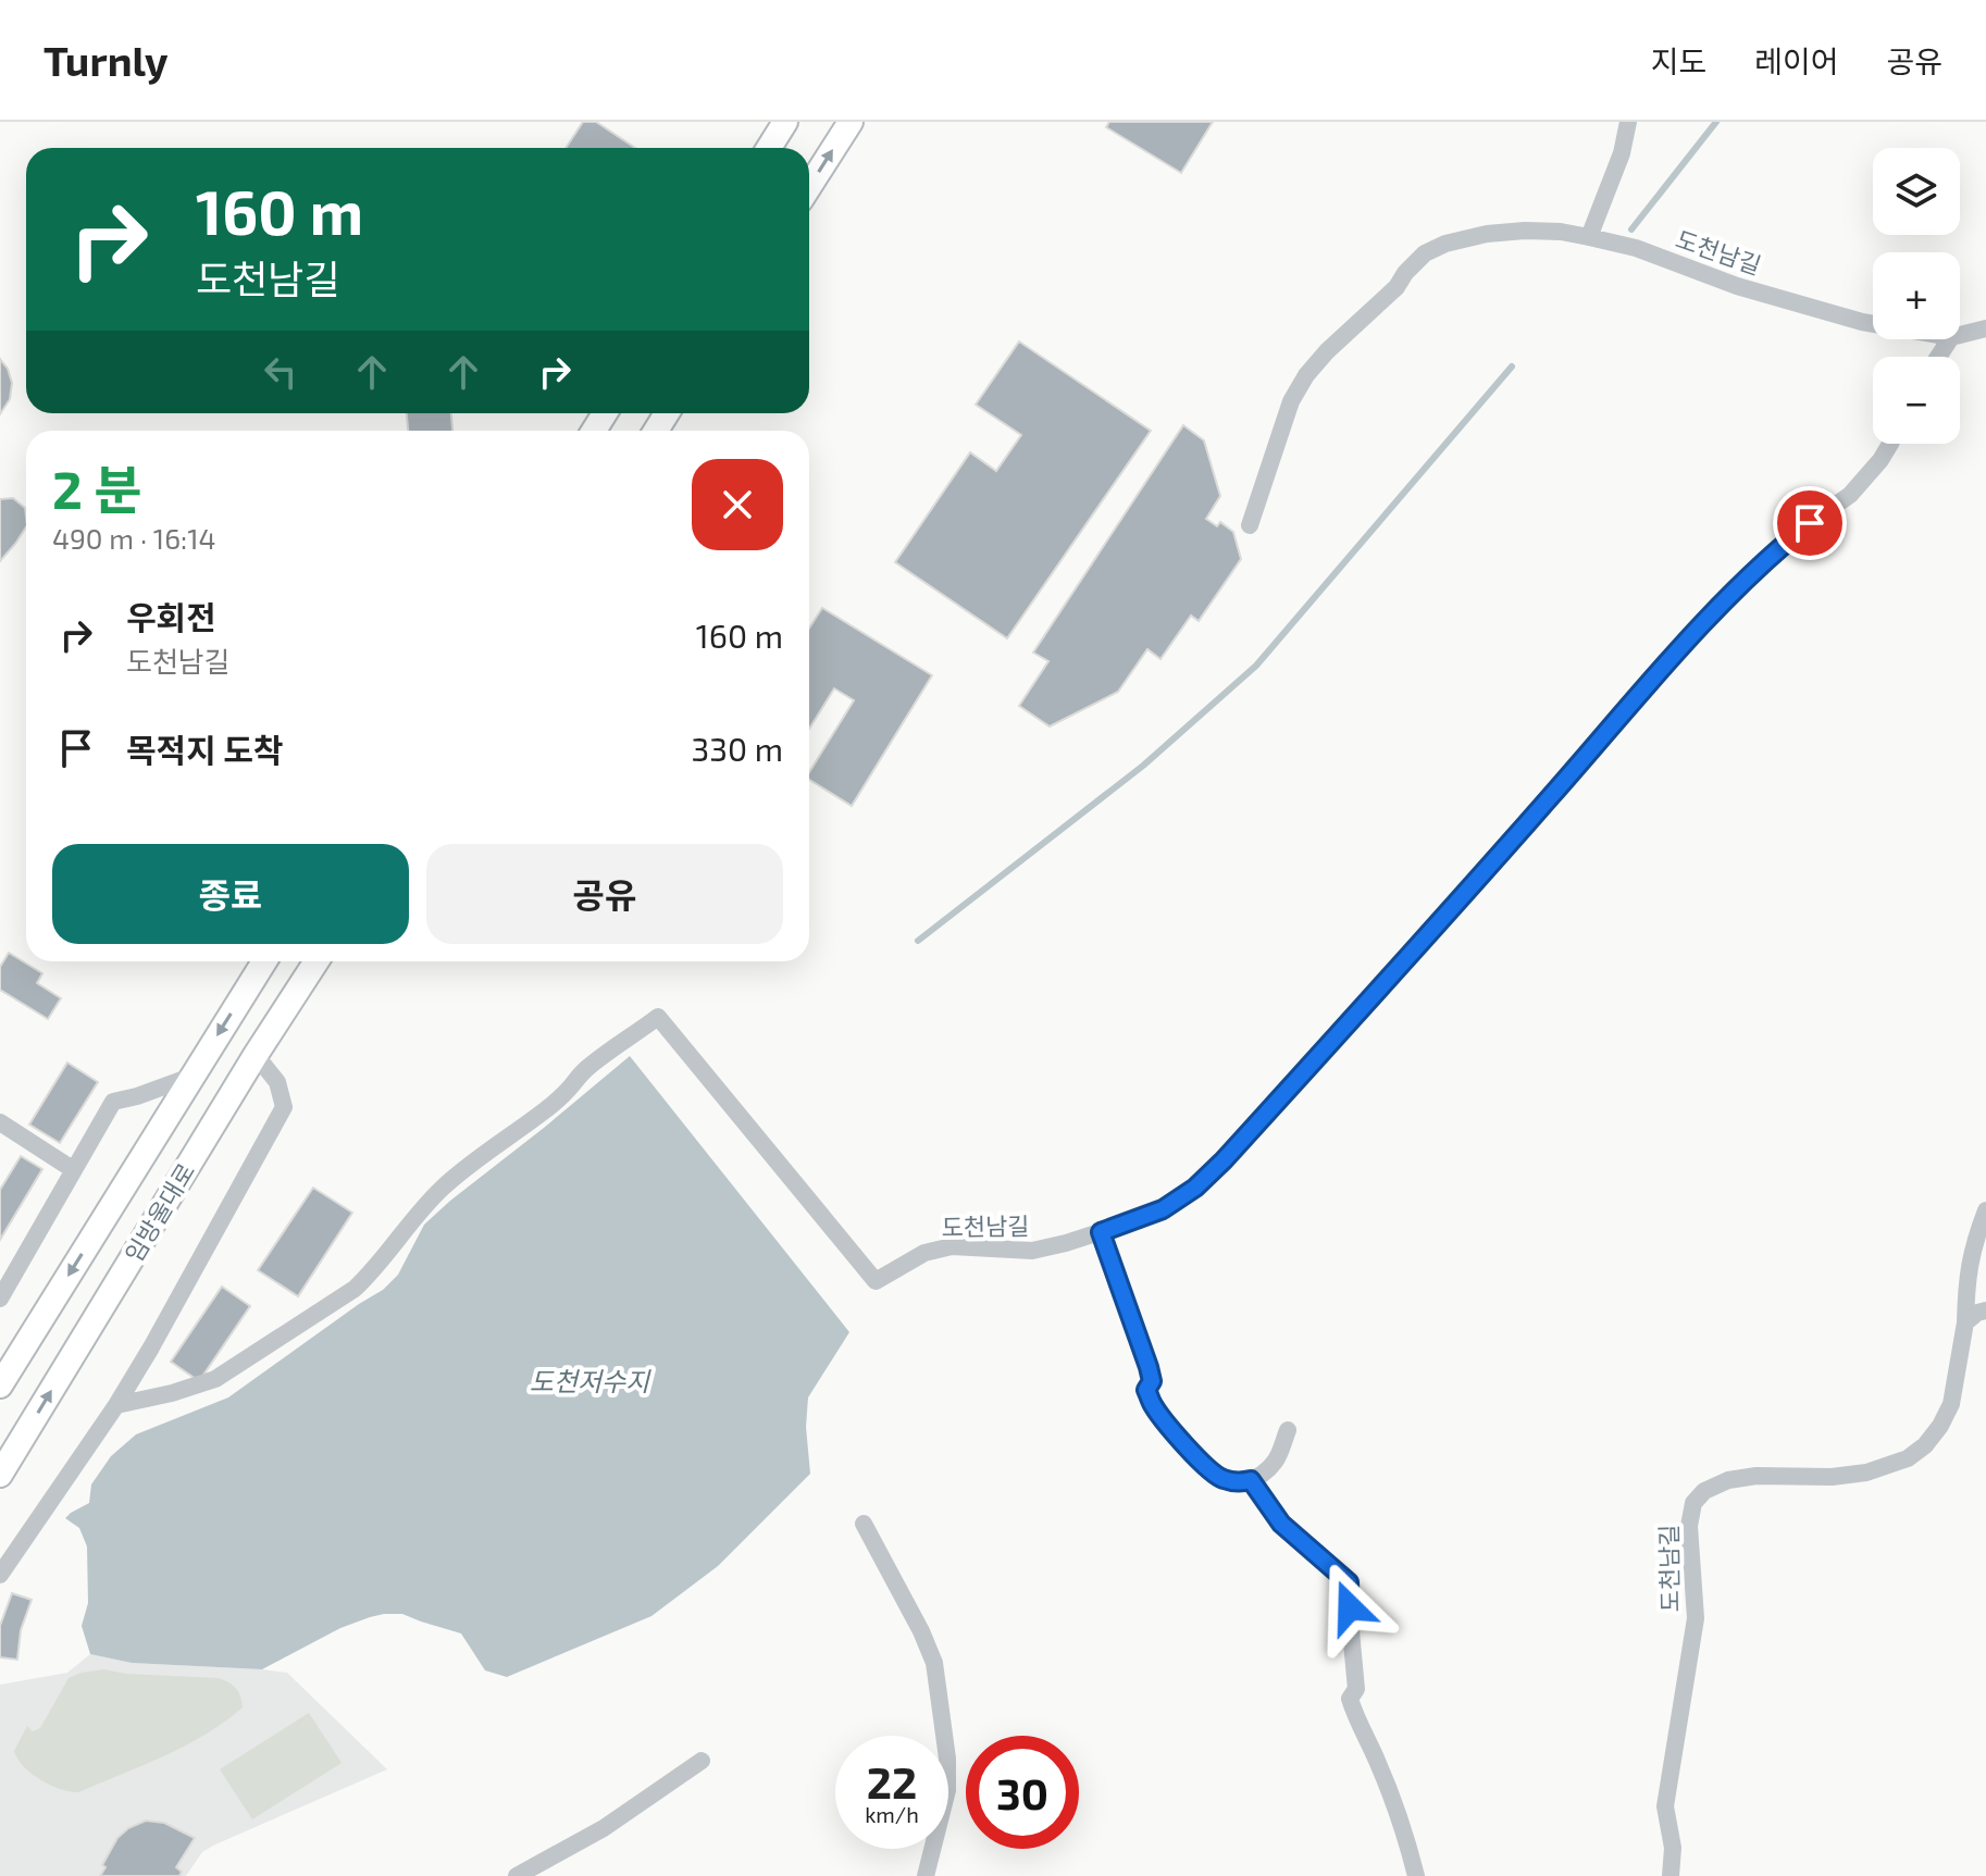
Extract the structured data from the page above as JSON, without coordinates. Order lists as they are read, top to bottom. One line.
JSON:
{"streets":{"main road":["임방울대로"],"street":["도천남길"]},"water":["도천저수지"],"page":{"header":"Turnly","nav":["지도","레이어","공유"],"map_buttons":["+","−"],"turn":["160 m","도천남길"],"heading":["2 분","490 m · 16:14"],"list":[{"name":"우회전","note":"도천남길","value":"160 m"},{"name":"목적지 도착","value":"330 m"}],"buttons":["종료","공유"],"speed":"22 km/h","limit":"30"}}
